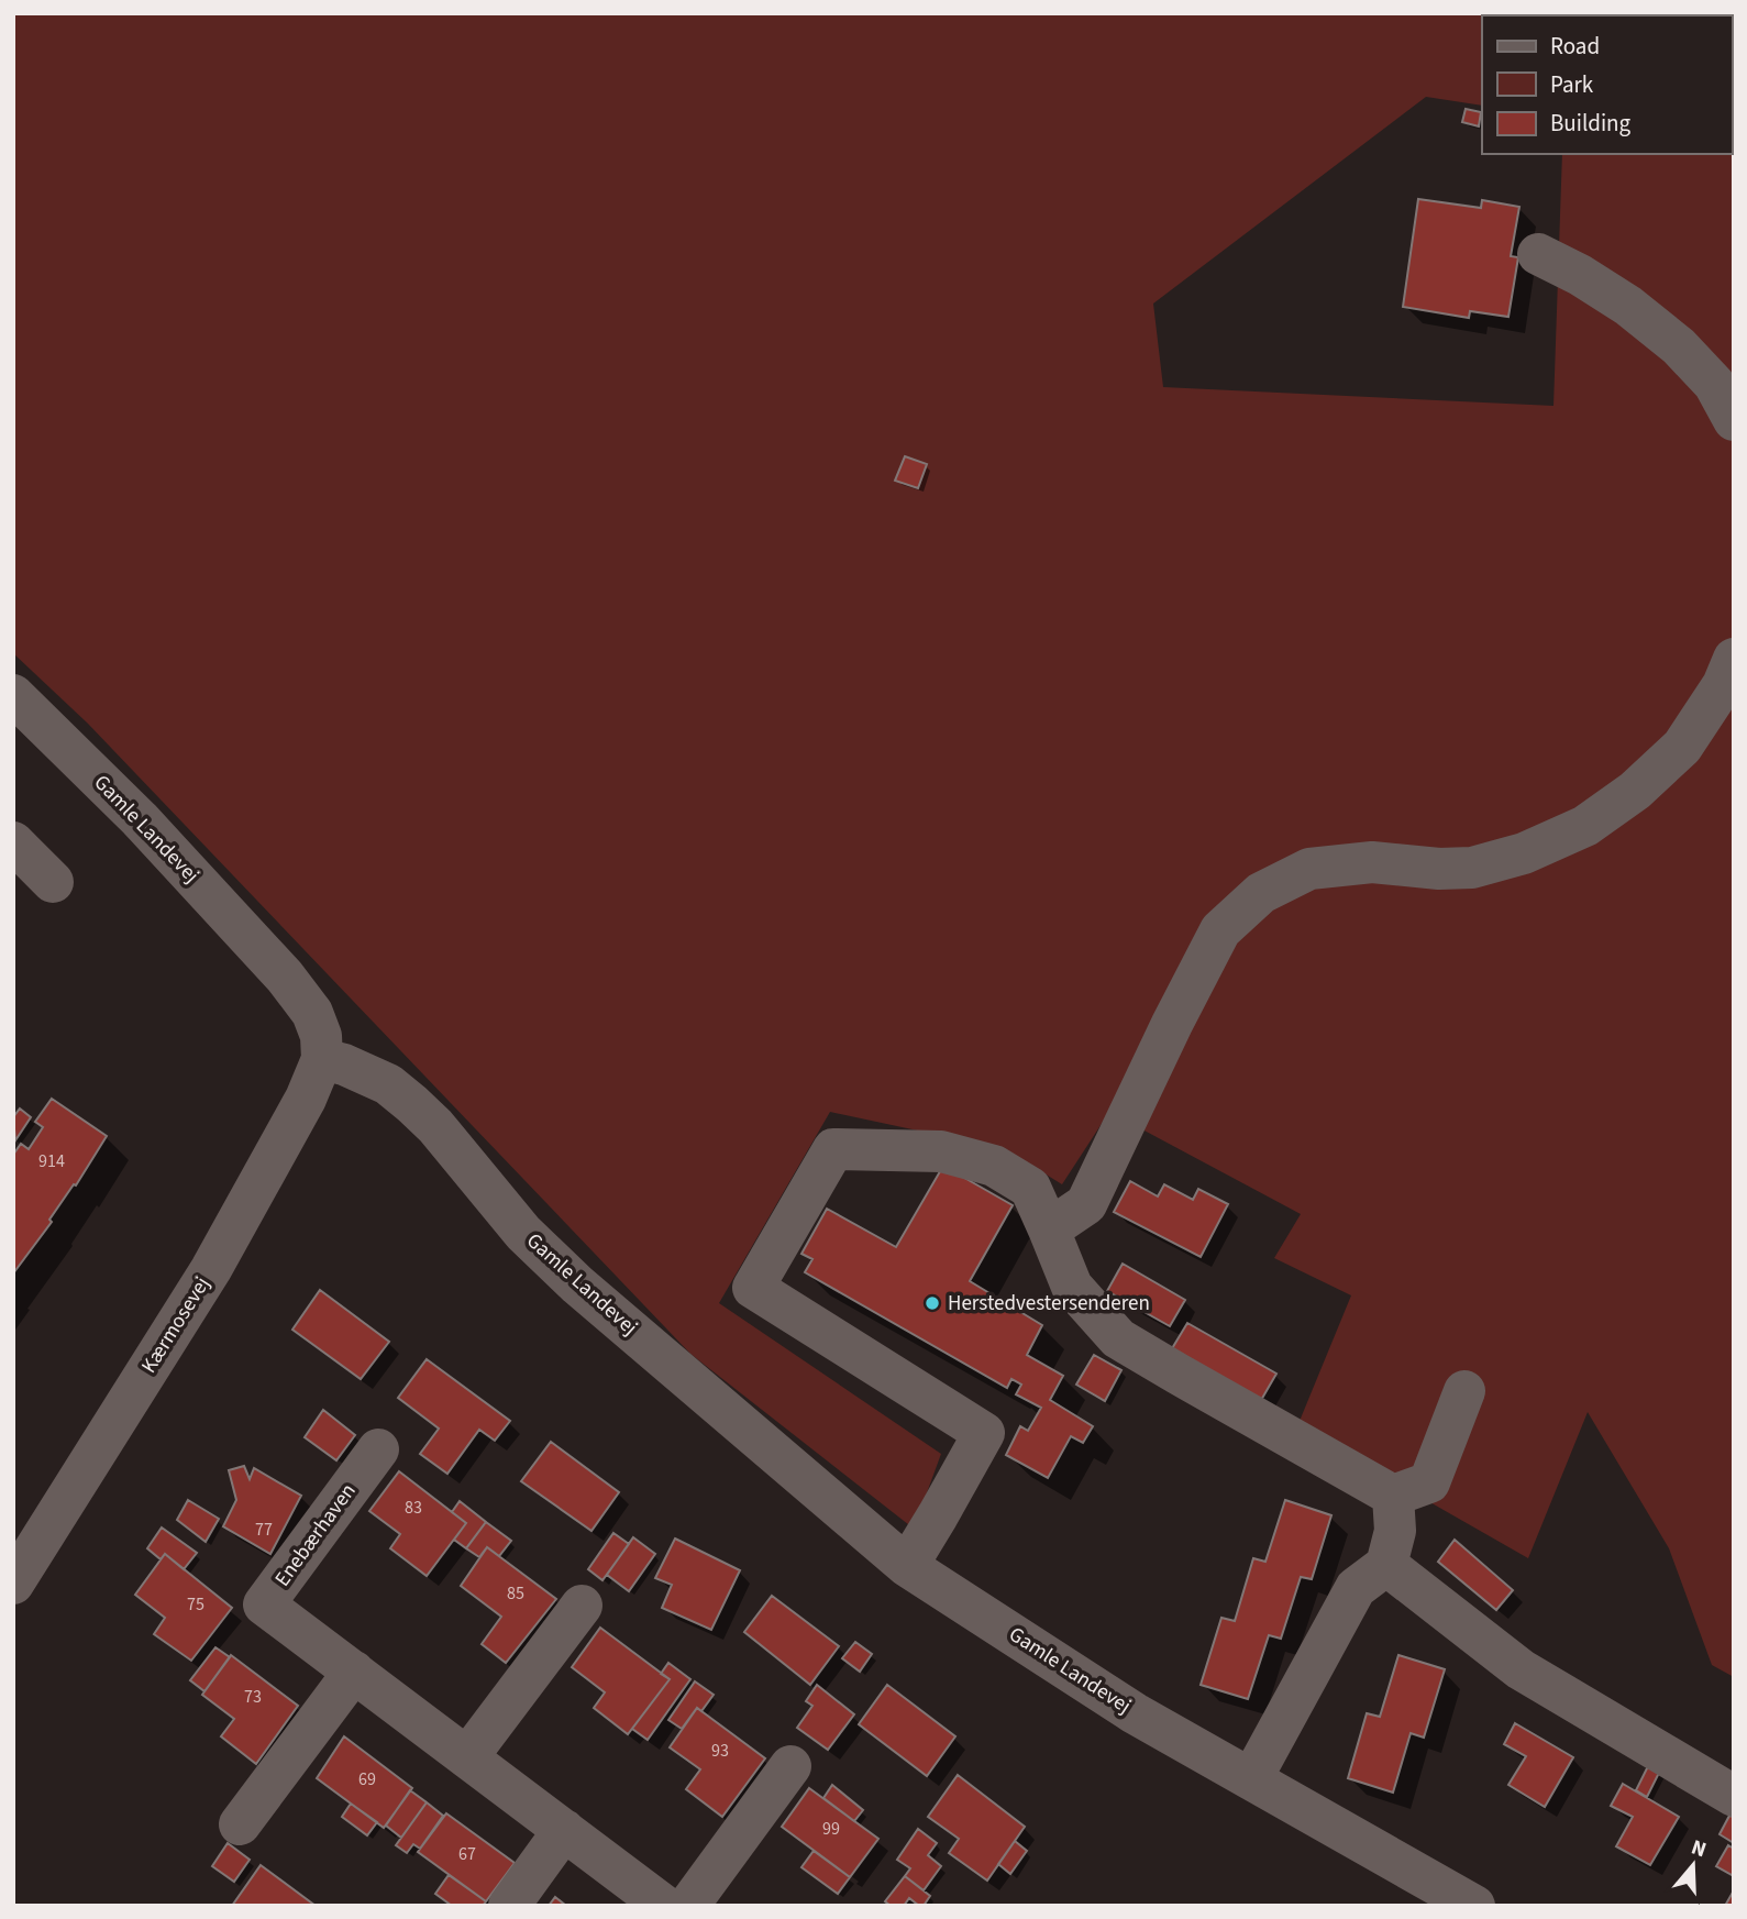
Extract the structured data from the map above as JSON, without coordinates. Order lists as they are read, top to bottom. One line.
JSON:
{"streets":{"street":["Gamle Landevej","Kærmosevej","Enebærhaven"]},"crossings":[["Gamle Landevej","Kærmosevej"]],"places":["Herstedvestersenderen"],"house_numbers":["914","83","77","85","75","73","93","69","99","67"],"legend":["Road","Park","Building"],"north":"top"}
